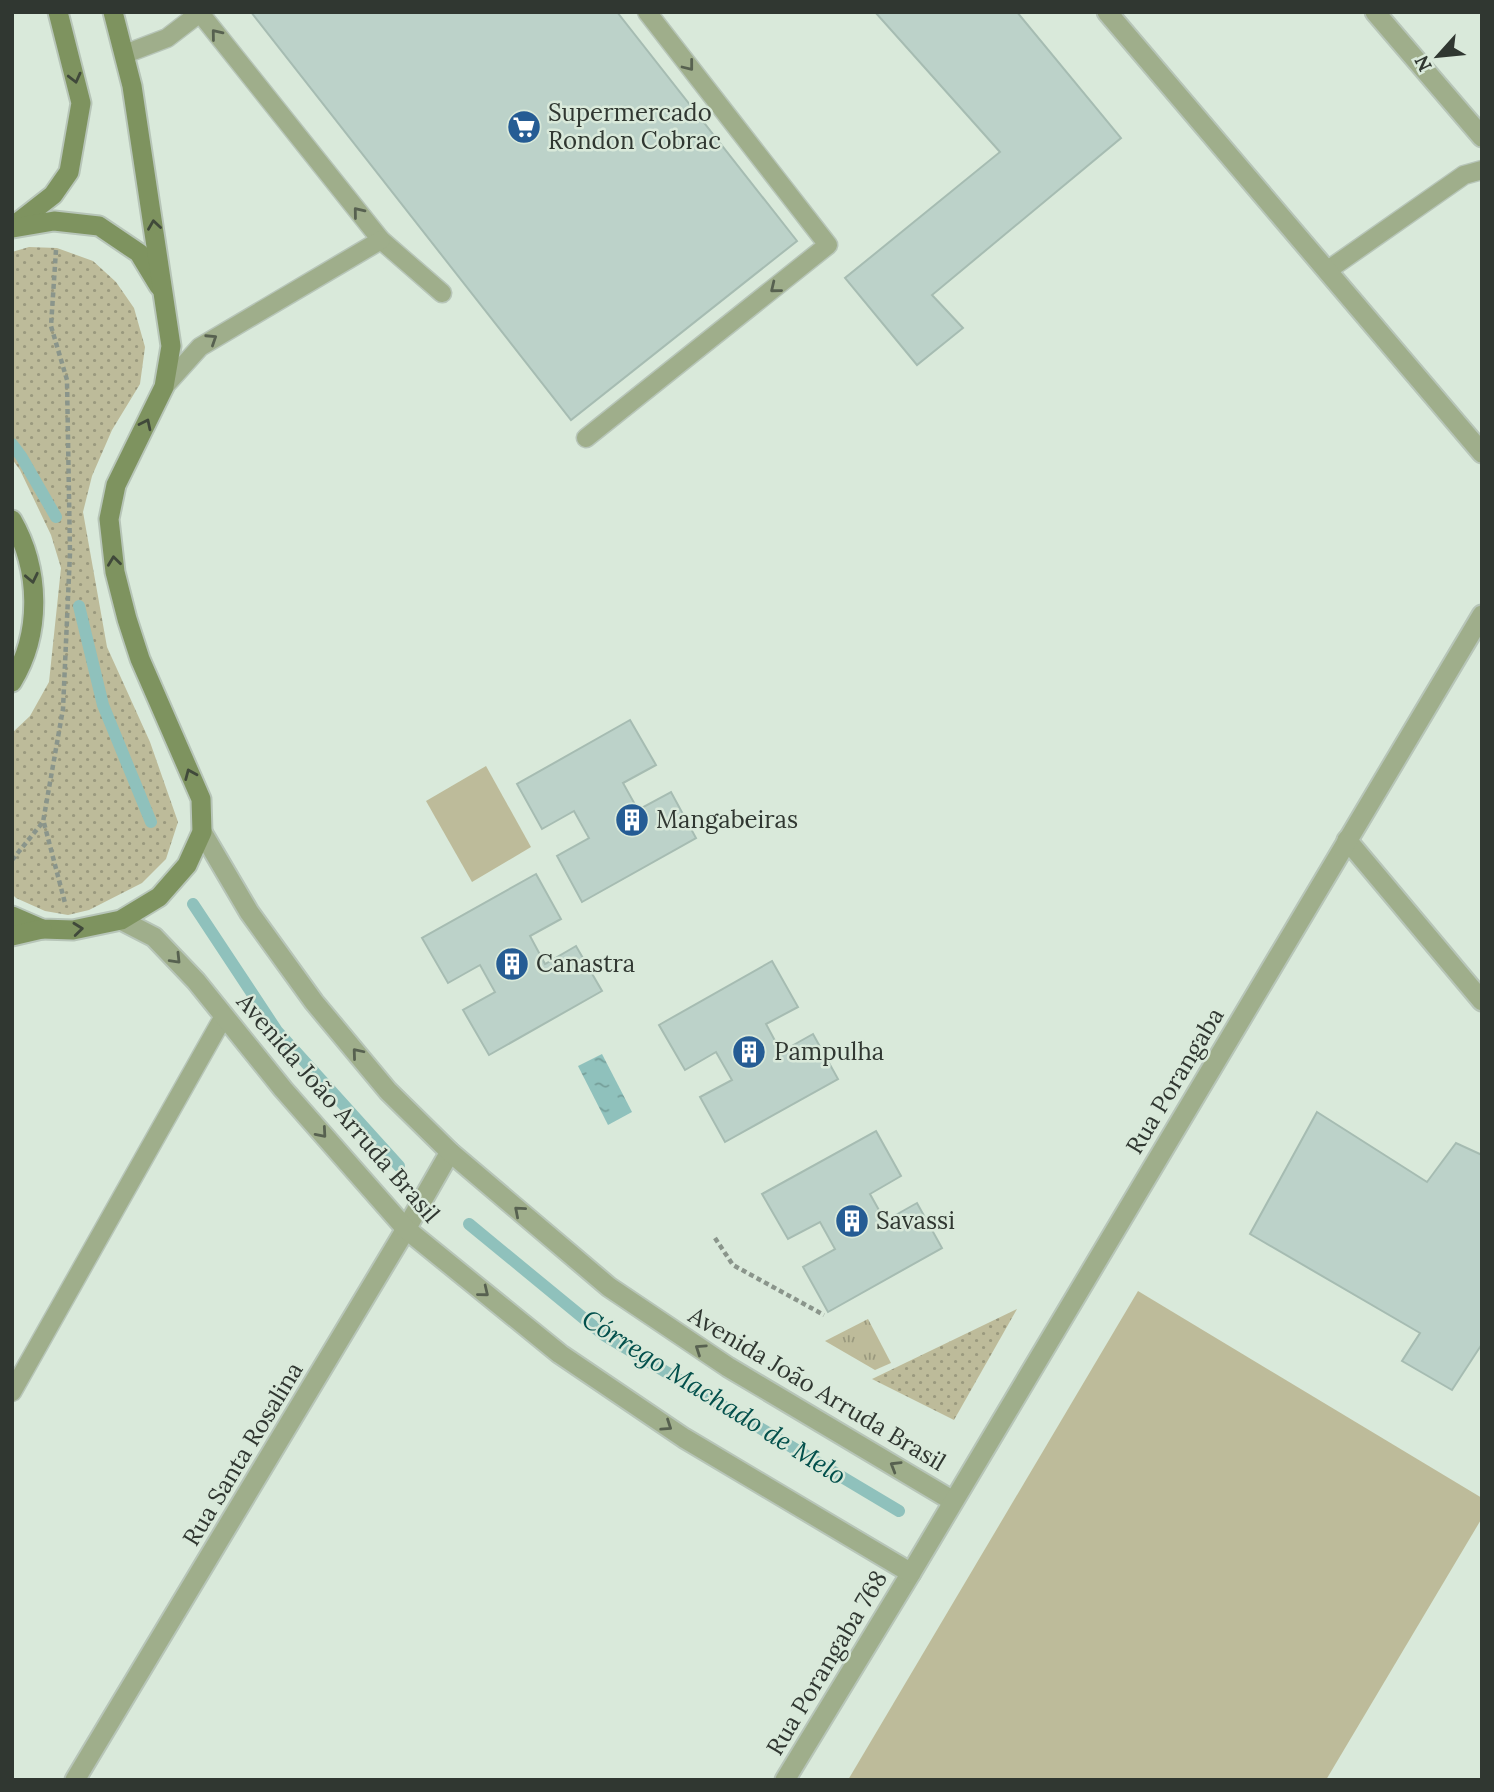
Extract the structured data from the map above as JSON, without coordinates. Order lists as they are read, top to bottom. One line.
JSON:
{"streets":{"street":["Rua Porangaba","Avenida João Arruda Brasil","Rua Santa Rosalina","Rua Porangaba 768"]},"crossings":[["Rua Porangaba","Avenida João Arruda Brasil"],["Rua Porangaba","Rua Porangaba 768"],["Avenida João Arruda Brasil","Rua Santa Rosalina"],["Avenida João Arruda Brasil","Rua Porangaba 768"]],"water":["Córrego Machado de Melo"],"places":{"supermarket":["Supermercado Rondon Cobrac"],"building":["Mangabeiras","Canastra","Pampulha","Savassi"]},"north":"bottom left"}
